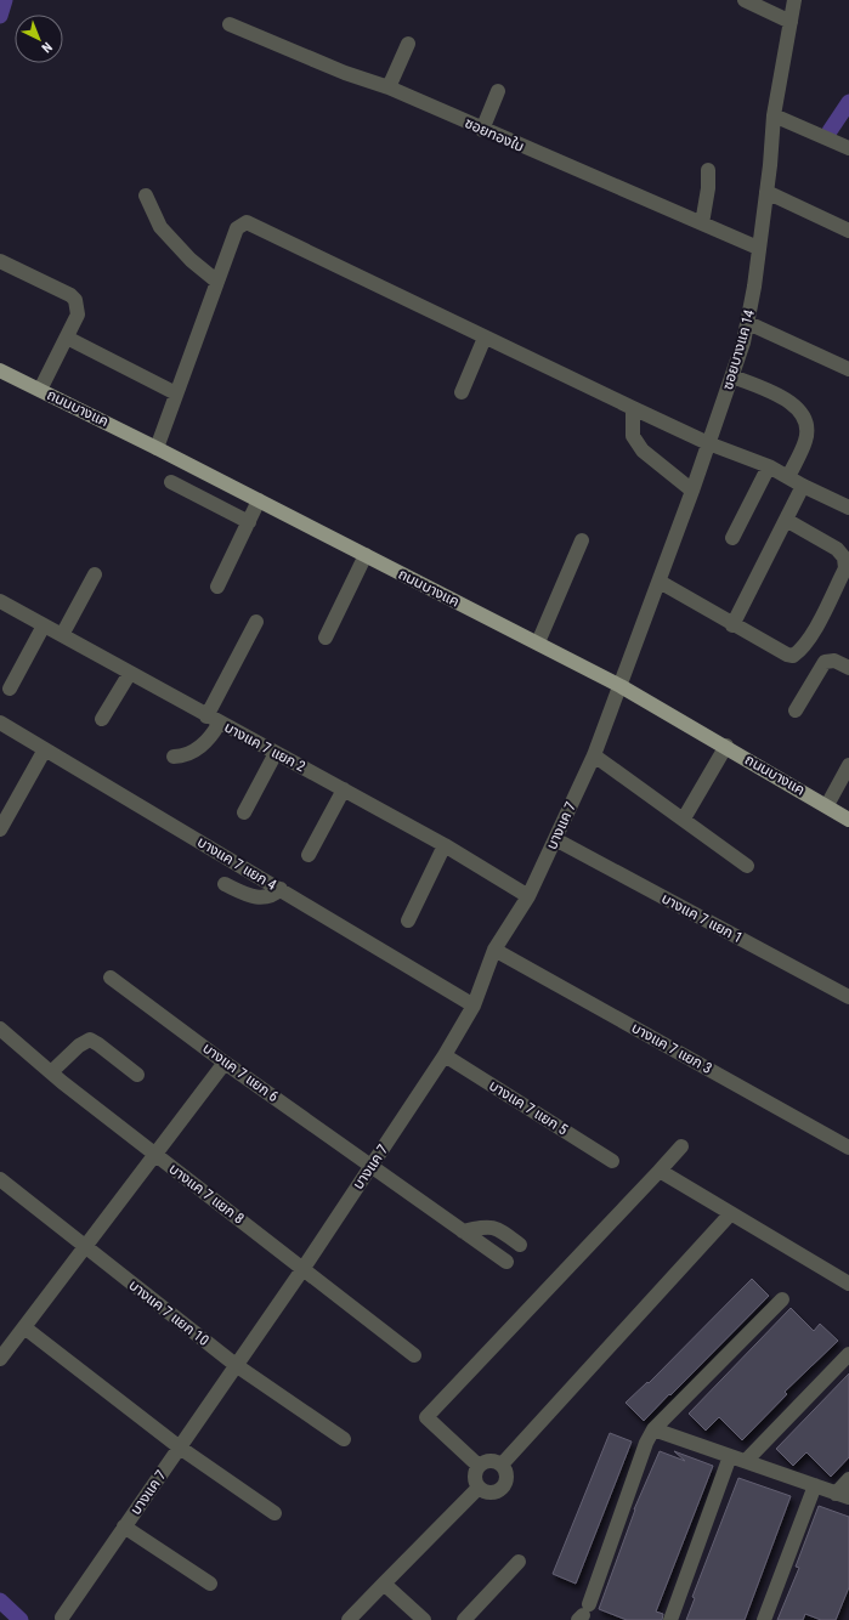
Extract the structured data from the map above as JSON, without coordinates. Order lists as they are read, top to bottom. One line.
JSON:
{"streets":{"main road":["ถนนบางแค"],"street":["ซอยทองใบ","ซอยบางแค 14","บางแค 7 แยก 2","บางแค 7","บางแค 7 แยก 4","บางแค 7 แยก 1","บางแค 7 แยก 3","บางแค 7 แยก 6","บางแค 7 แยก 5","บางแค 7 แยก 8","บางแค 7 แยก 10"]},"crossings":[["ซอยทองใบ","ซอยบางแค 14"],["ซอยบางแค 14","ถนนบางแค"],["ซอยบางแค 14","บางแค 7"],["ถนนบางแค","บางแค 7"],["บางแค 7 แยก 2","บางแค 7"],["บางแค 7","บางแค 7 แยก 4"],["บางแค 7","บางแค 7 แยก 1"],["บางแค 7","บางแค 7 แยก 3"],["บางแค 7","บางแค 7 แยก 6"],["บางแค 7","บางแค 7 แยก 5"],["บางแค 7","บางแค 7 แยก 8"],["บางแค 7","บางแค 7 แยก 10"]],"north":"bottom right"}
